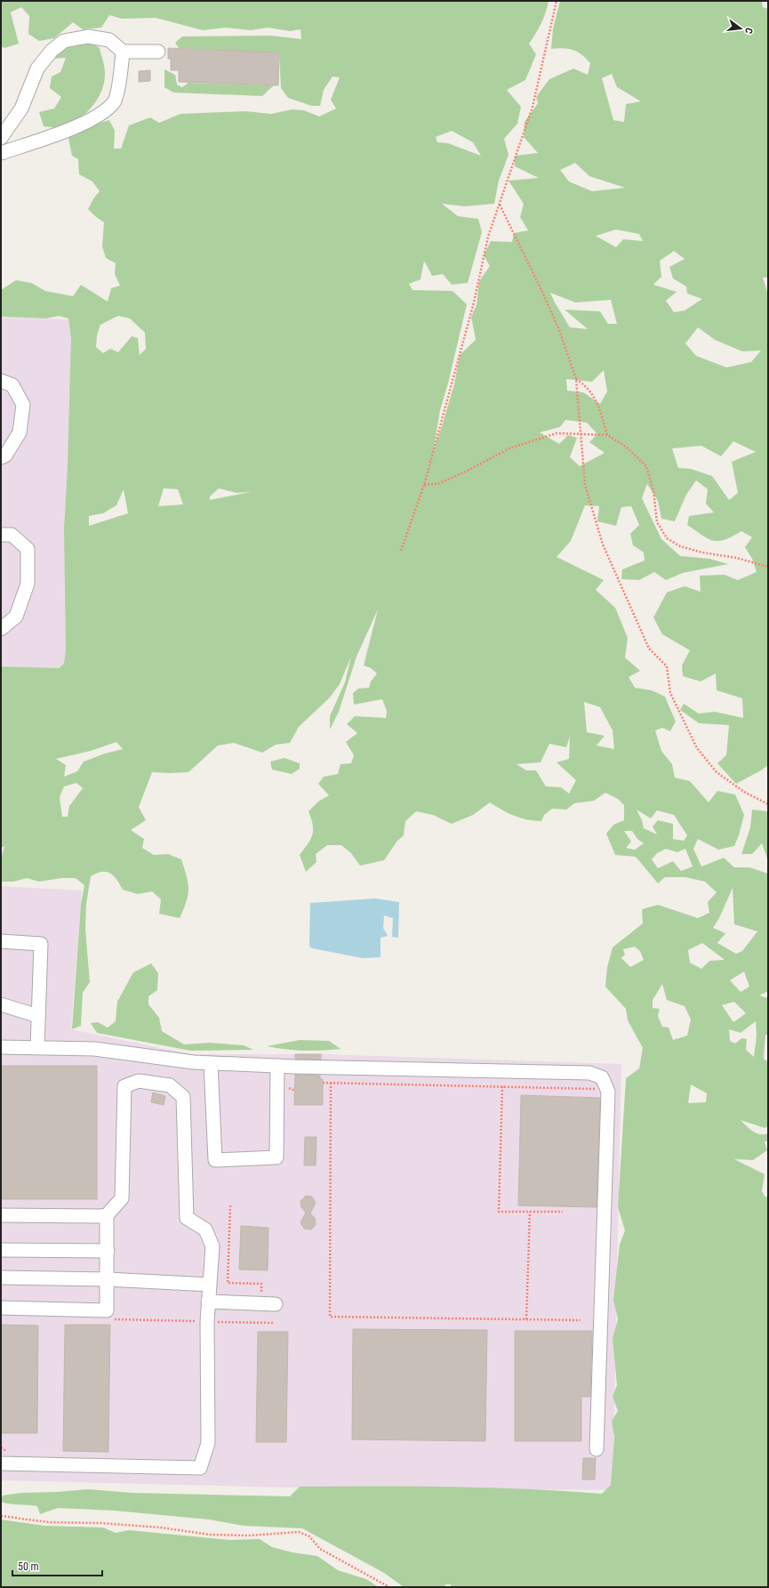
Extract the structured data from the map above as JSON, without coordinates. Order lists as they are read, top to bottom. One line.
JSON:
{"scale_bar":"50 m","north":"right"}
